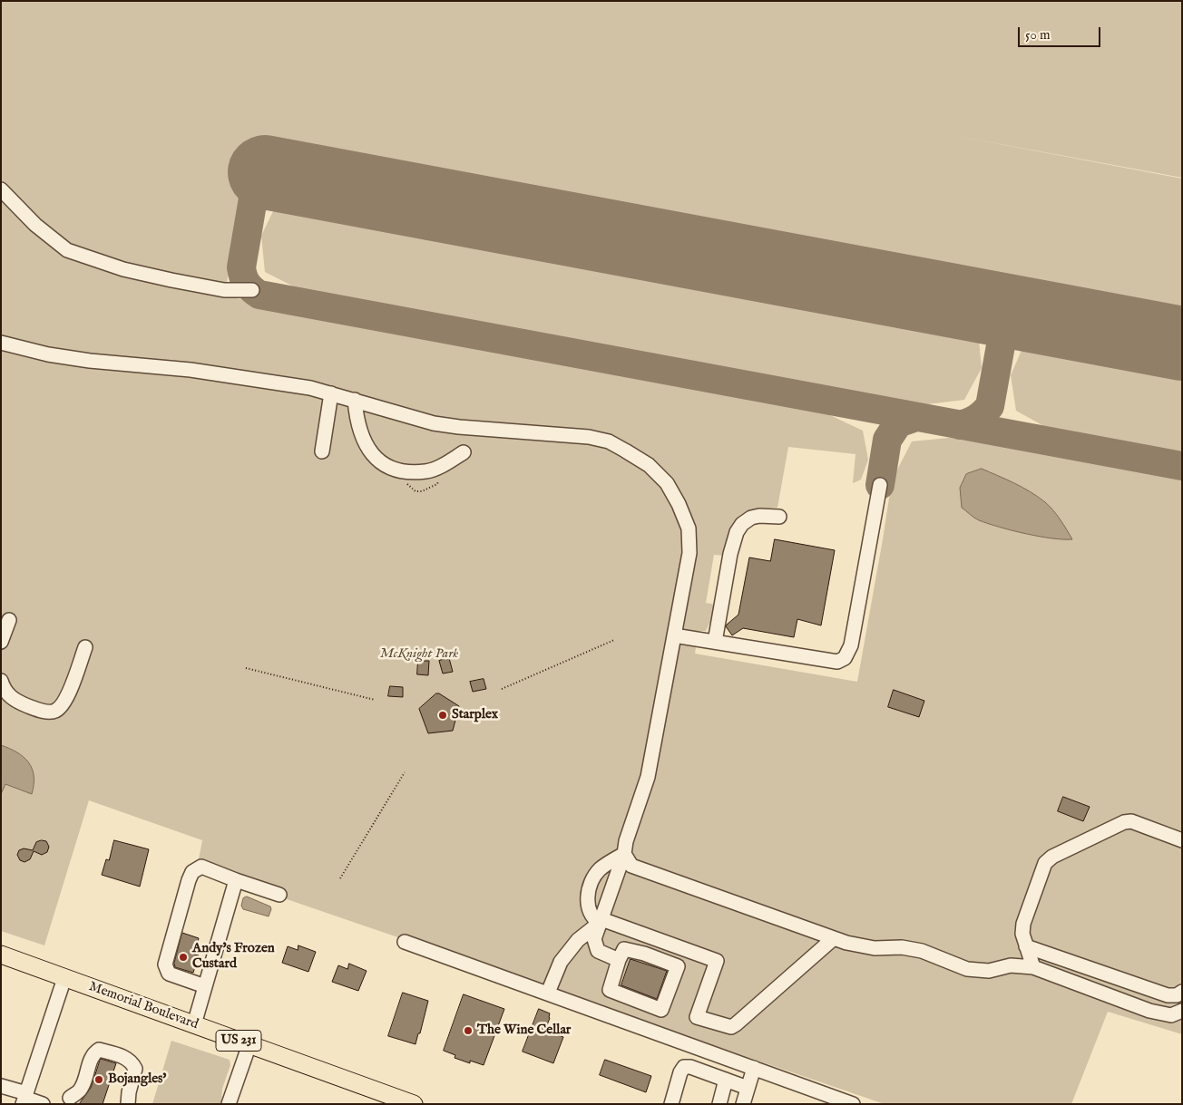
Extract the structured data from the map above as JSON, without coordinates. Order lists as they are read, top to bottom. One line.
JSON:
{"streets":{"main road":["Memorial Boulevard","US 231"]},"parks":["McKnight Park"],"places":["Starplex","Andy's Frozen Custard","The Wine Cellar","Bojangles'"],"scale_bar":"50 m"}
